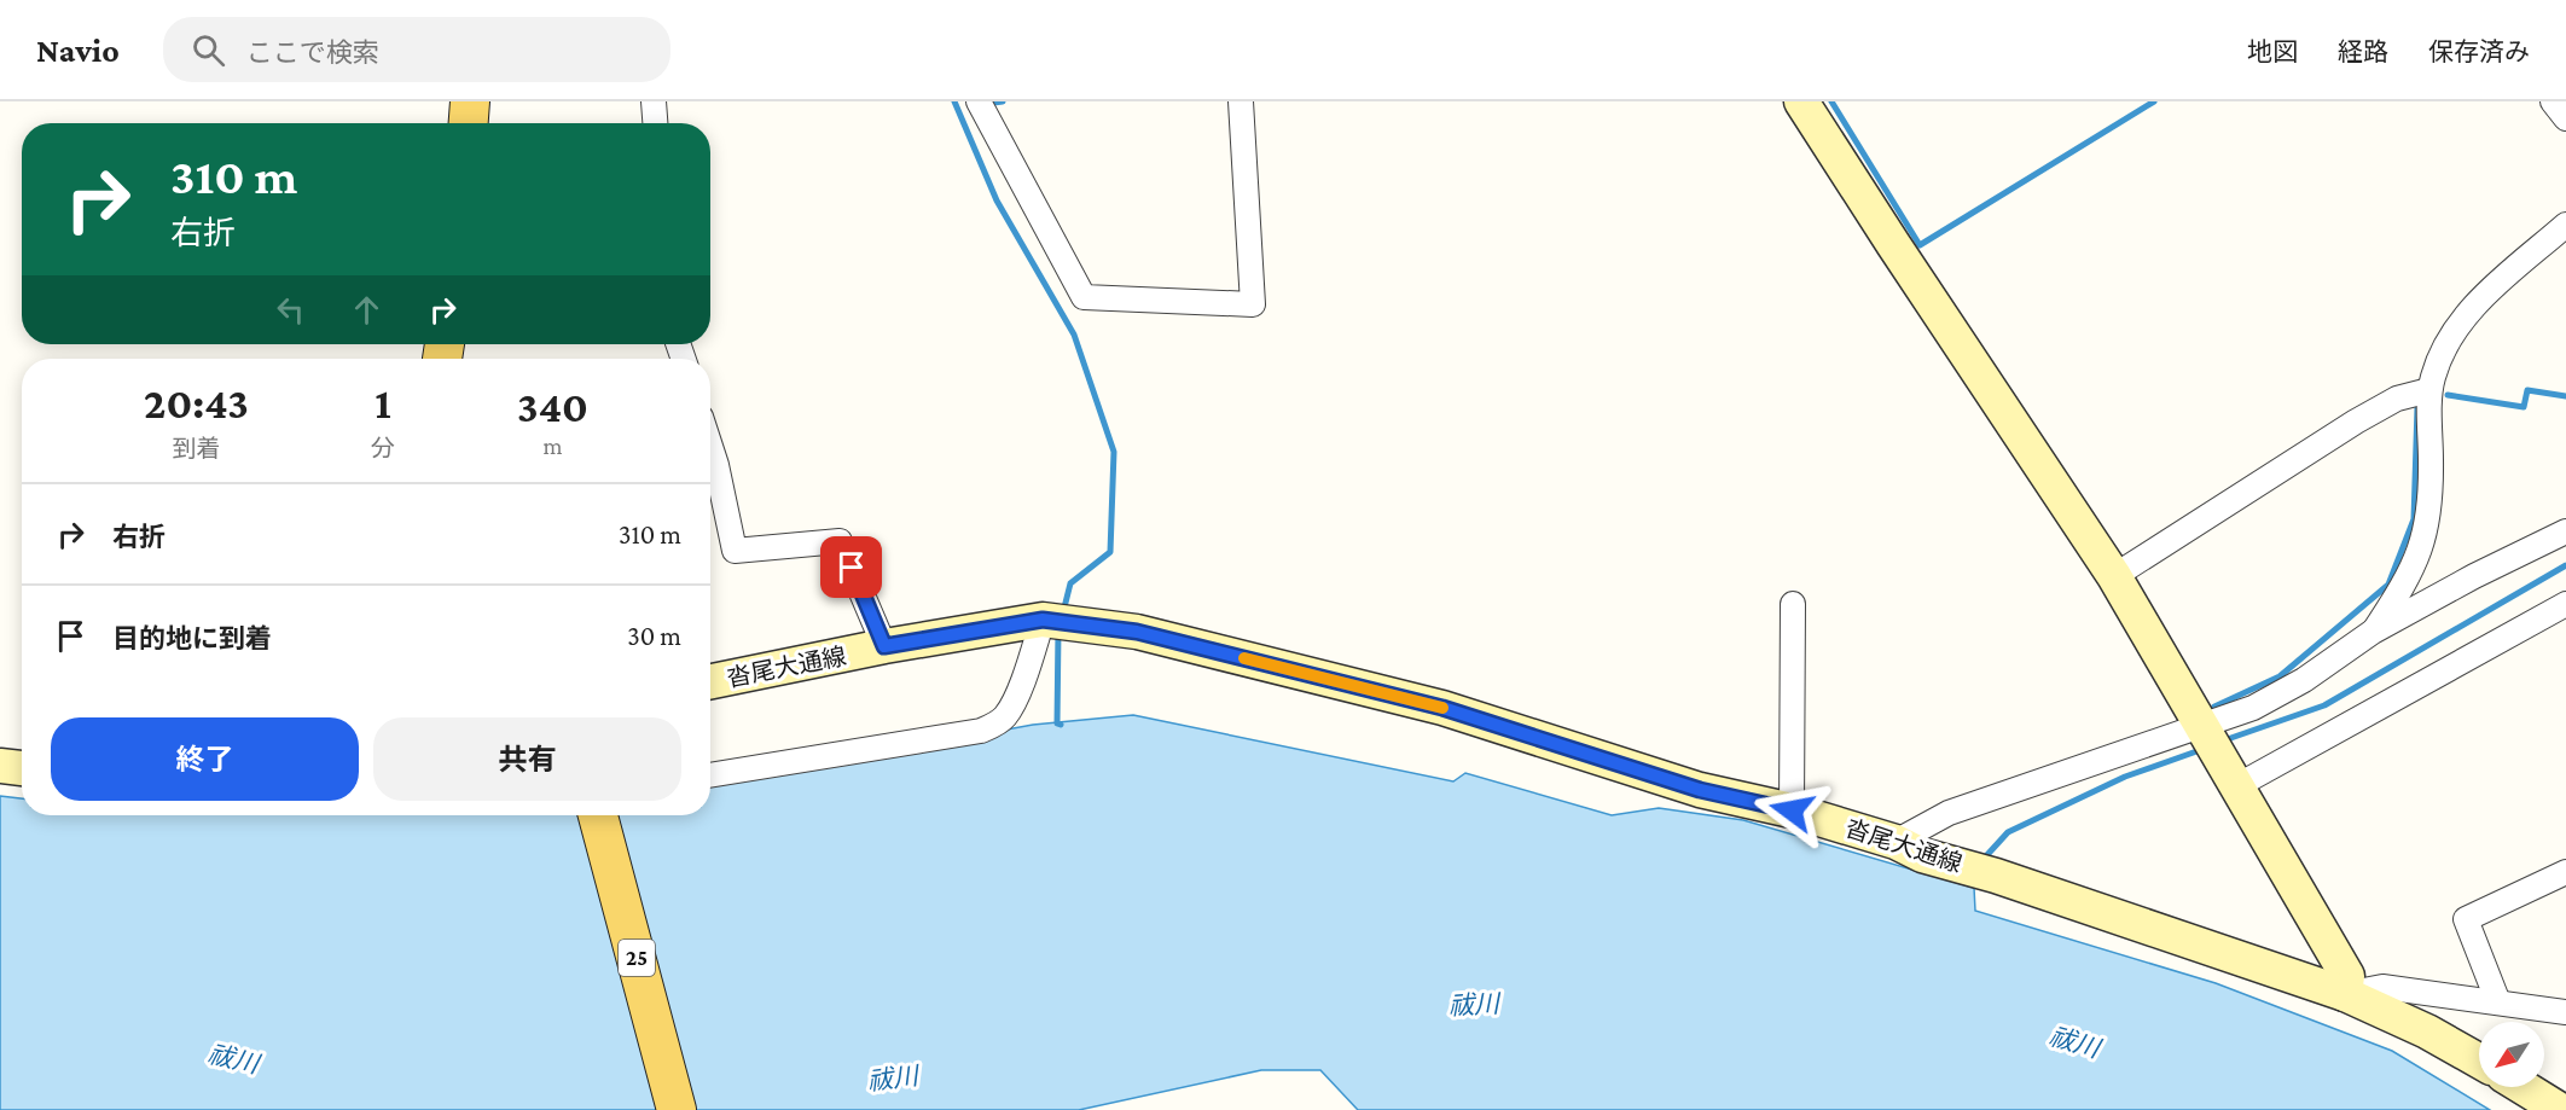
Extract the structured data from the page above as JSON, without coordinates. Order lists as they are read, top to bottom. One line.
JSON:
{"streets":{"main road":["沓尾大通線","25"]},"water":["祓川"],"north":"bottom left","page":{"header":"Navio","search":"ここで検索","nav":["地図","経路","保存済み"],"turn":["310 m","右折"],"eta":["20:43","到着","1","分","340","m"],"list":[{"name":"右折","value":"310 m"},{"name":"目的地に到着","value":"30 m"}],"buttons":["終了","共有"]}}
